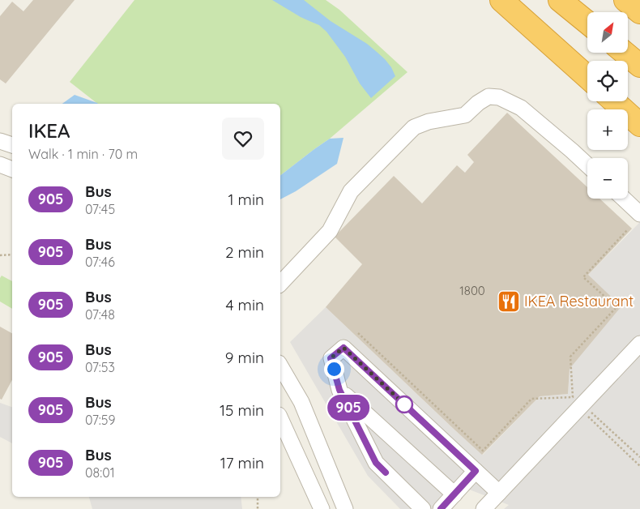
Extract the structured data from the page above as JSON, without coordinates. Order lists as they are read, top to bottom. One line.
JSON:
{"places":{"restaurant":["IKEA Restaurant"]},"lines":["bus line 905"],"house_numbers":["1800"],"north":"top right","page":{"on_map":"905","map_buttons":["+","−"],"heading":["IKEA","Walk · 1 min · 70 m"],"list":[{"mark":"905","name":"Bus","note":"07:45","value":"1 min"},{"mark":"905","name":"Bus","note":"07:46","value":"2 min"},{"mark":"905","name":"Bus","note":"07:48","value":"4 min"},{"mark":"905","name":"Bus","note":"07:53","value":"9 min"},{"mark":"905","name":"Bus","note":"07:59","value":"15 min"},{"mark":"905","name":"Bus","note":"08:01","value":"17 min"}]}}
